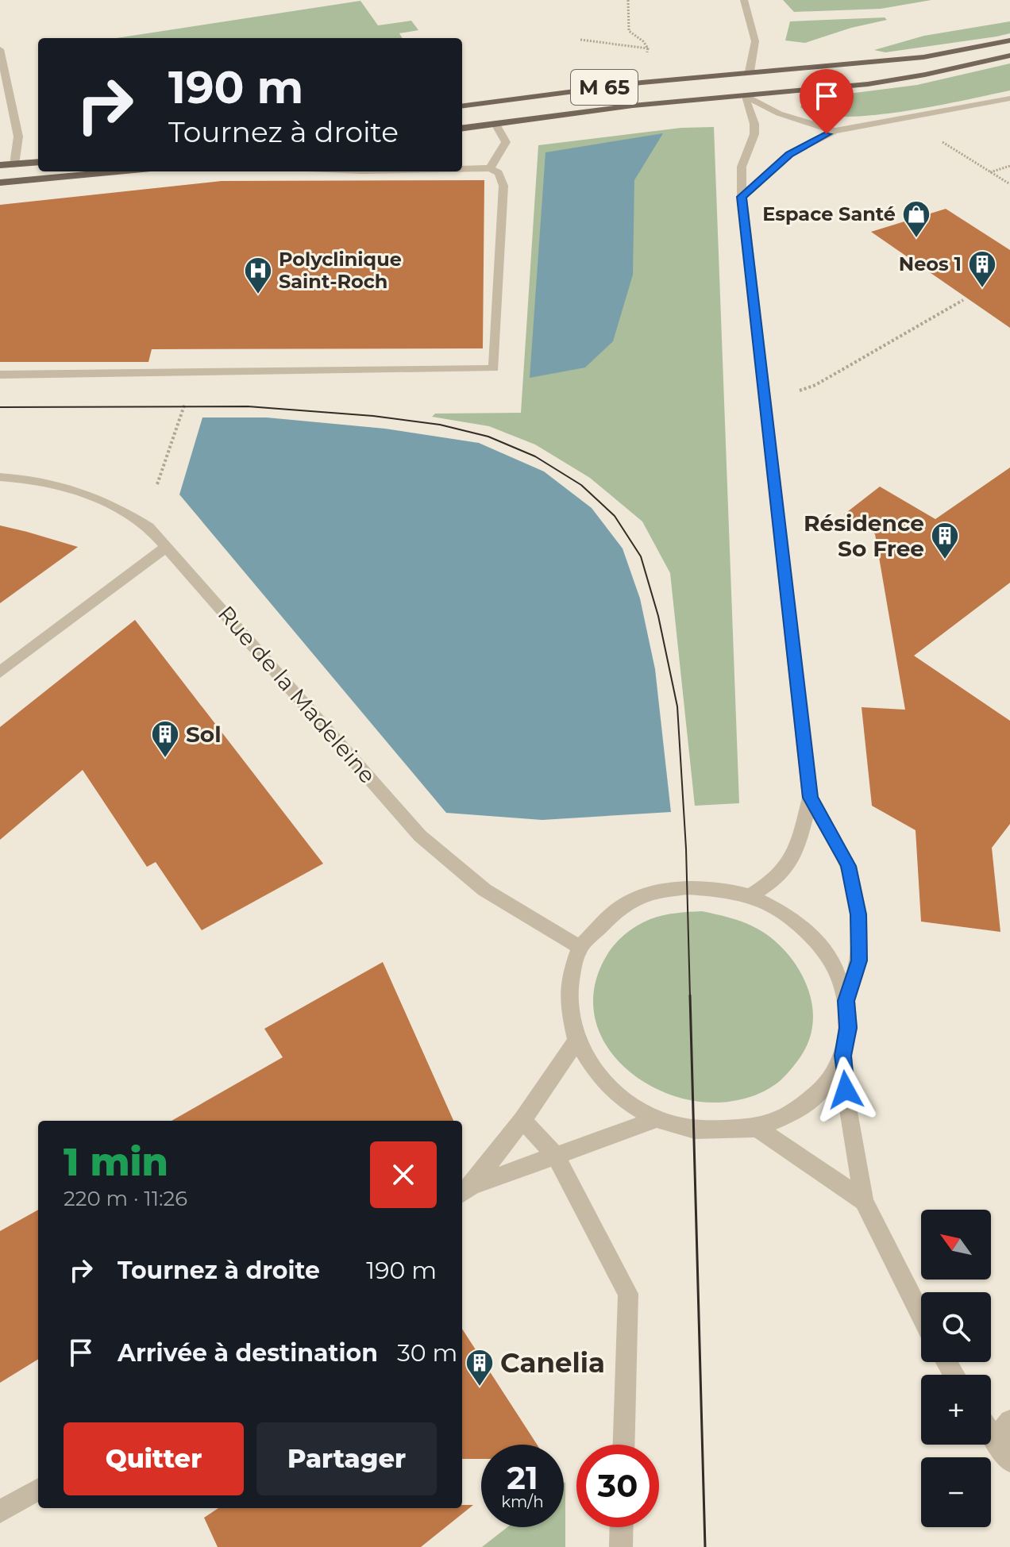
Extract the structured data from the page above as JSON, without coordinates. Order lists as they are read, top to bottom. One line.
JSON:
{"streets":{"main road":["M 65"],"street":["Rue de la Madeleine"]},"places":{"shop":["Espace Santé"],"building":["Neos 1","Résidence So Free","Sol","Canelia"],"hospital":["Polyclinique Saint-Roch"]},"north":"top left","page":{"turn":["190 m","Tournez à droite"],"heading":["1 min","220 m · 11:26"],"map_buttons":["+","−"],"list":[{"name":"Tournez à droite","value":"190 m"},{"name":"Arrivée à destination","value":"30 m"}],"buttons":["Quitter","Partager"],"speed":"21 km/h","limit":"30"}}
